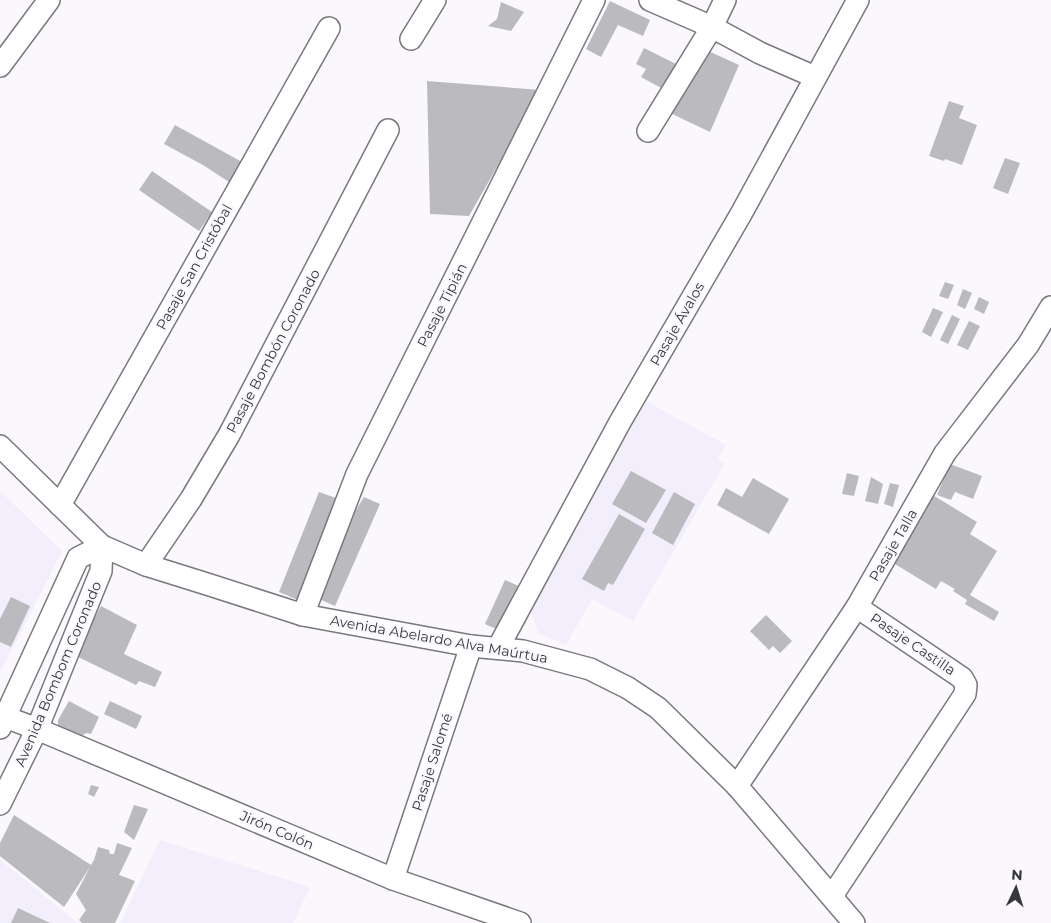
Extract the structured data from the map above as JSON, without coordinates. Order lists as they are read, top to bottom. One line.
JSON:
{"streets":{"street":["Pasaje San Cristóbal","Pasaje Tipián","Pasaje Ávalos","Pasaje Bombón Coronado","Pasaje Talla","Avenida Abelardo Alva Maúrtua","Pasaje Castilla","Avenida Bombom Coronado","Pasaje Salomé","Jirón Colón"]},"crossings":[["Pasaje San Cristóbal","Avenida Abelardo Alva Maúrtua"],["Pasaje Tipián","Avenida Abelardo Alva Maúrtua"],["Pasaje Ávalos","Avenida Abelardo Alva Maúrtua"],["Pasaje Bombón Coronado","Avenida Abelardo Alva Maúrtua"],["Pasaje Talla","Avenida Abelardo Alva Maúrtua"],["Pasaje Talla","Pasaje Castilla"],["Avenida Abelardo Alva Maúrtua","Pasaje Castilla"],["Avenida Abelardo Alva Maúrtua","Avenida Bombom Coronado"],["Avenida Abelardo Alva Maúrtua","Pasaje Salomé"],["Avenida Bombom Coronado","Jirón Colón"],["Pasaje Salomé","Jirón Colón"]],"north":"top"}
